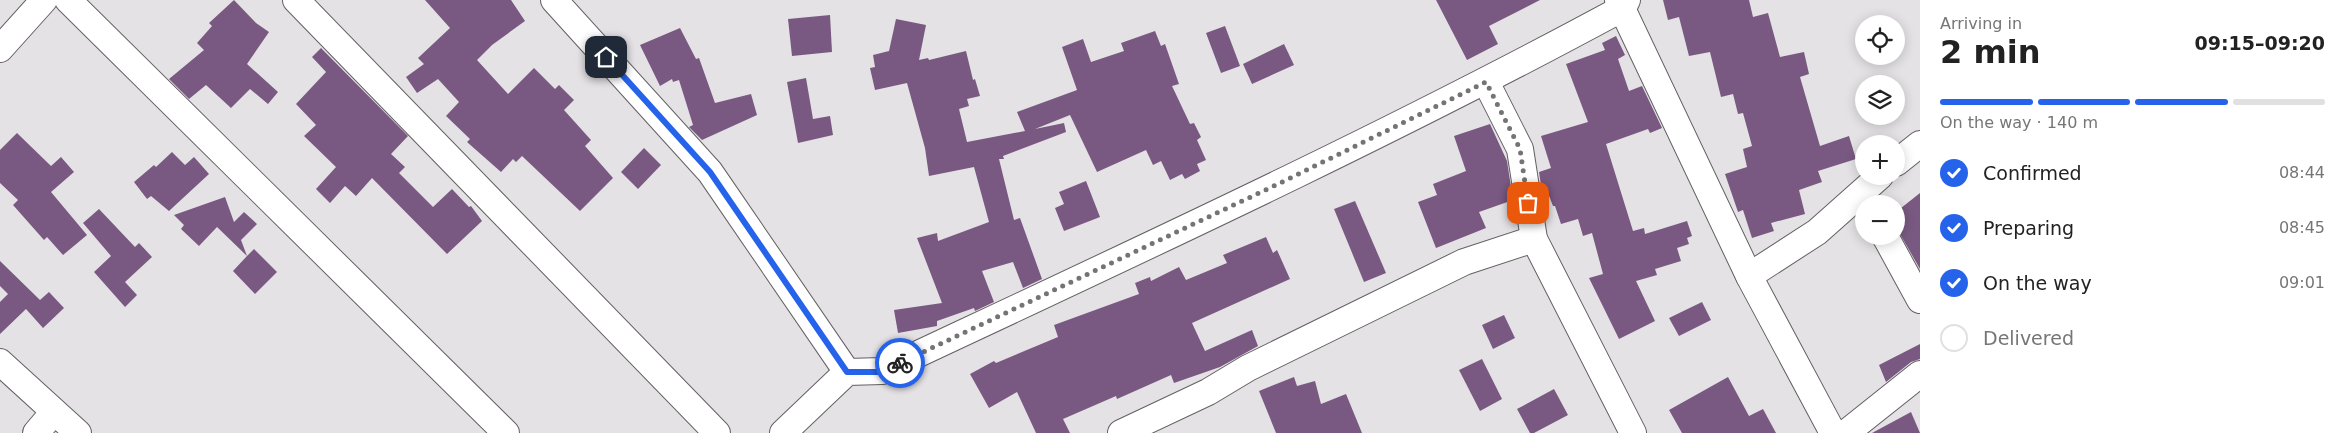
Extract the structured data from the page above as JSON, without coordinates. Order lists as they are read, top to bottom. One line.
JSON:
{"page":{"heading":["2 min","Arriving in","09:15–09:20"],"map_buttons":["+","−"],"bar":"On the way · 140 m","list":[["Confirmed","08:44"],["Preparing","08:45"],["On the way","09:01"],"Delivered"]}}
